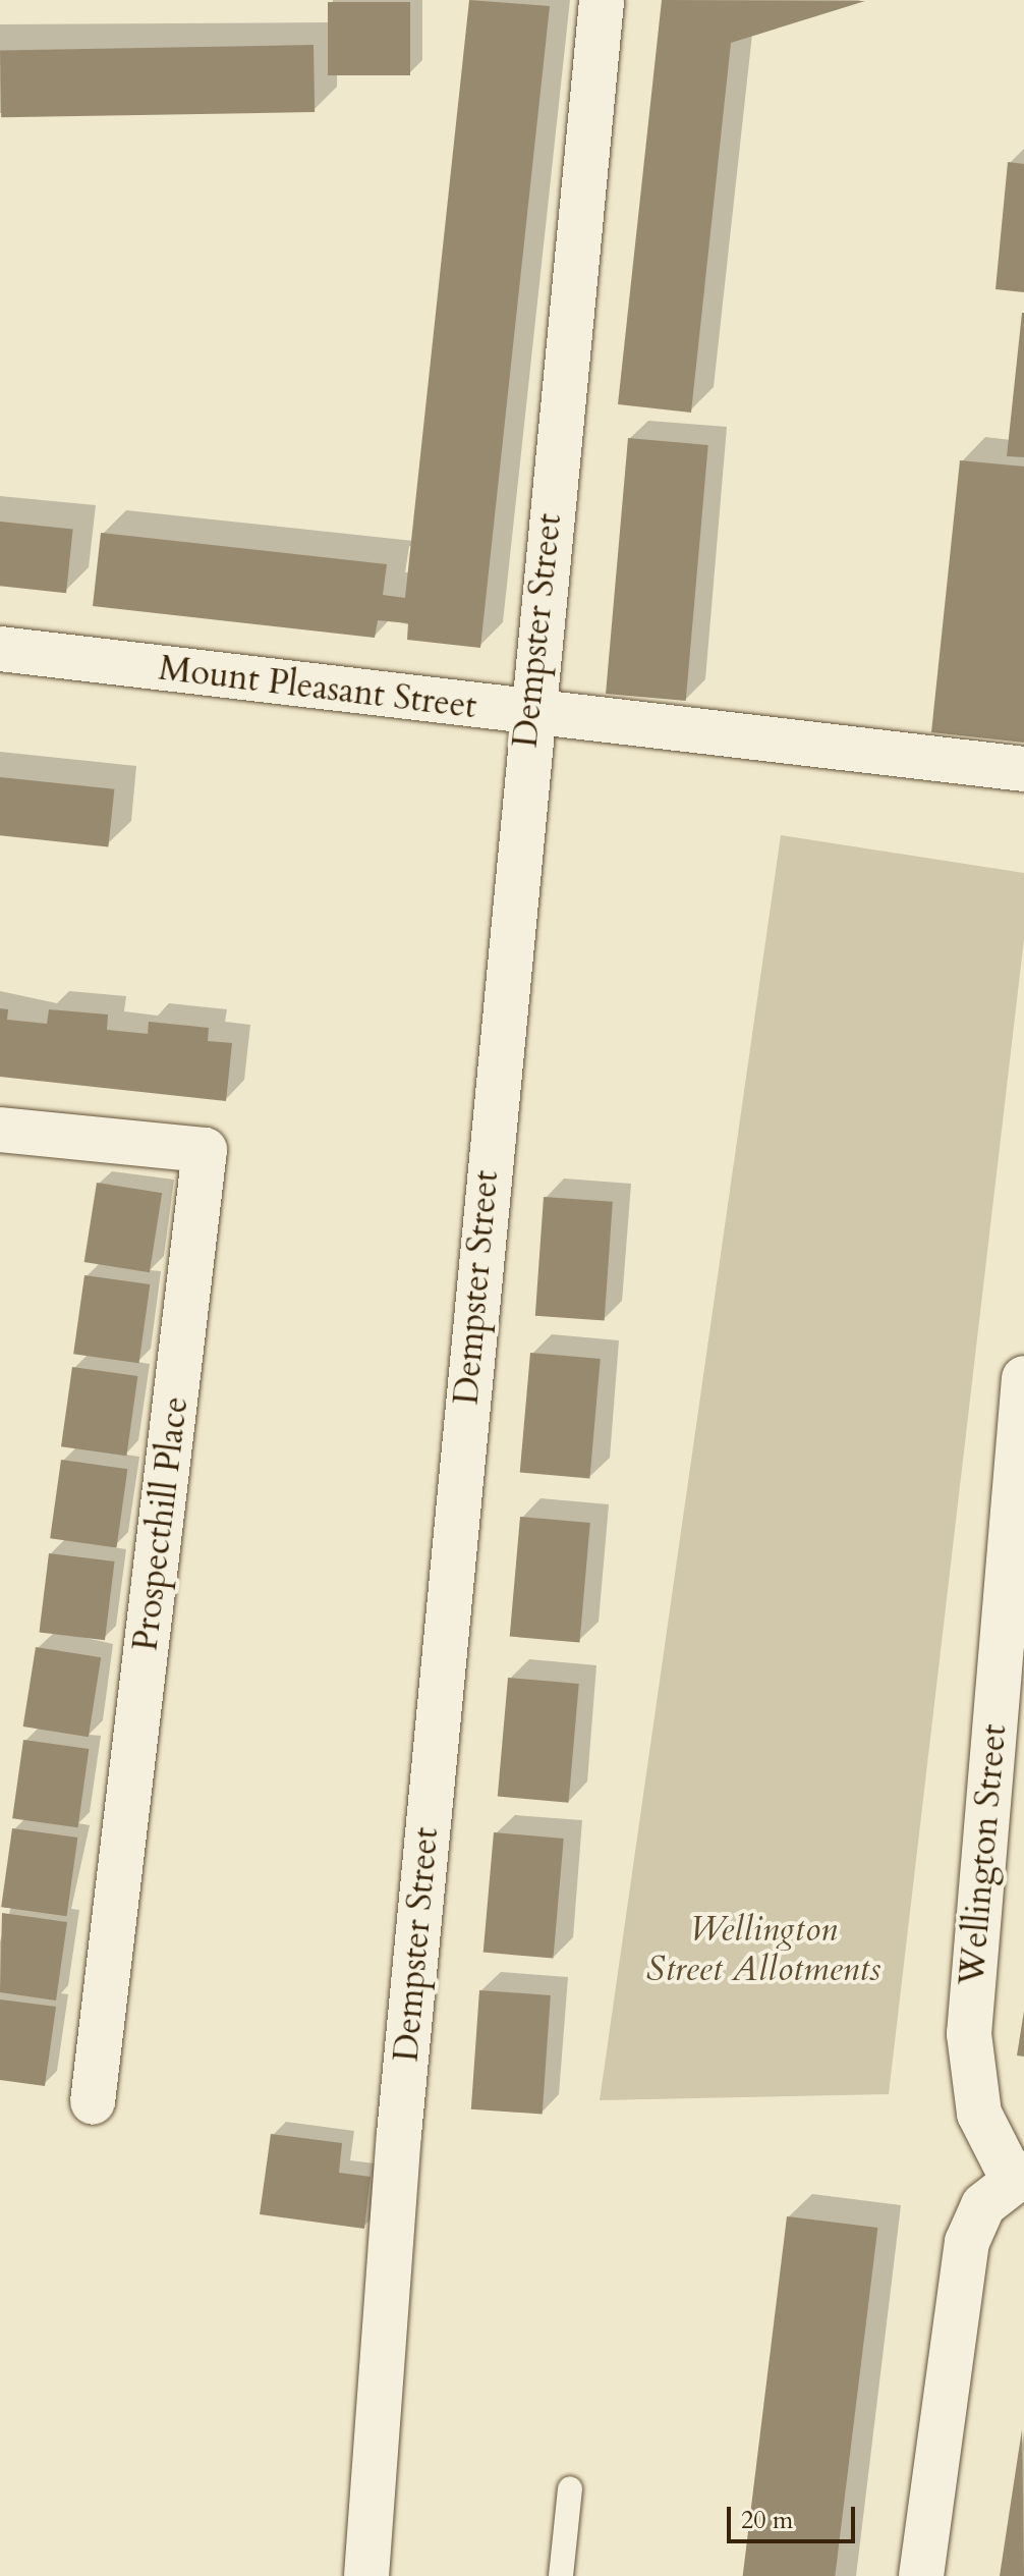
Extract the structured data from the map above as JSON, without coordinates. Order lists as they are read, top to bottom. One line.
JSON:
{"streets":{"street":["Dempster Street","Mount Pleasant Street","Prospecthill Place","Wellington Street"]},"crossings":[["Dempster Street","Mount Pleasant Street"]],"parks":["Wellington Street Allotments"],"scale_bar":"20 m"}
